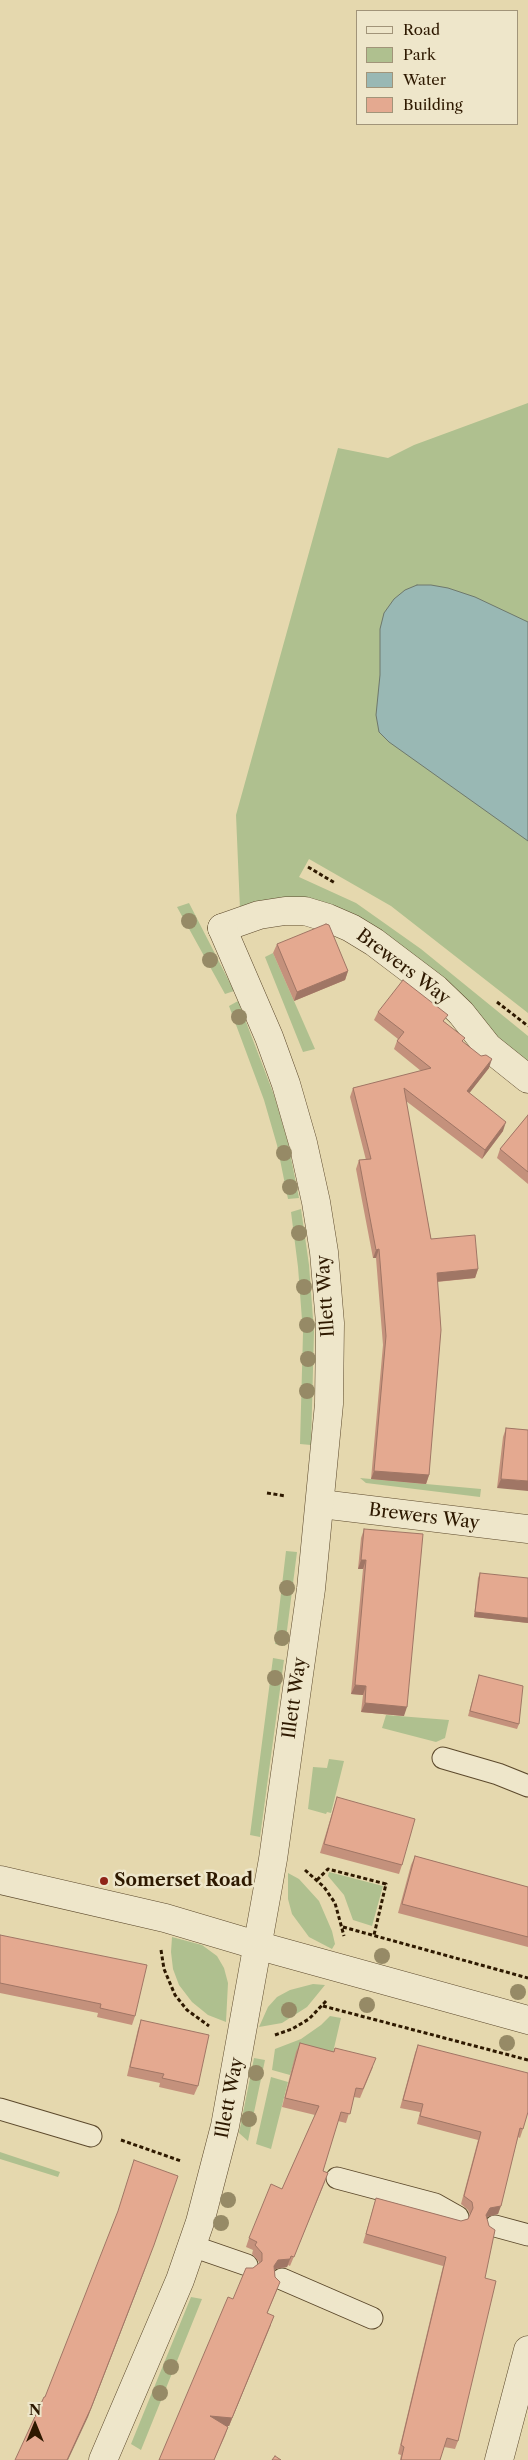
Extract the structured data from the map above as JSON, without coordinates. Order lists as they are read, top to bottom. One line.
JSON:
{"streets":{"street":["Brewers Way","Illett Way"]},"crossings":[["Brewers Way","Illett Way"]],"places":["Somerset Road"],"legend":["Road","Park","Water","Building"],"north":"top"}
